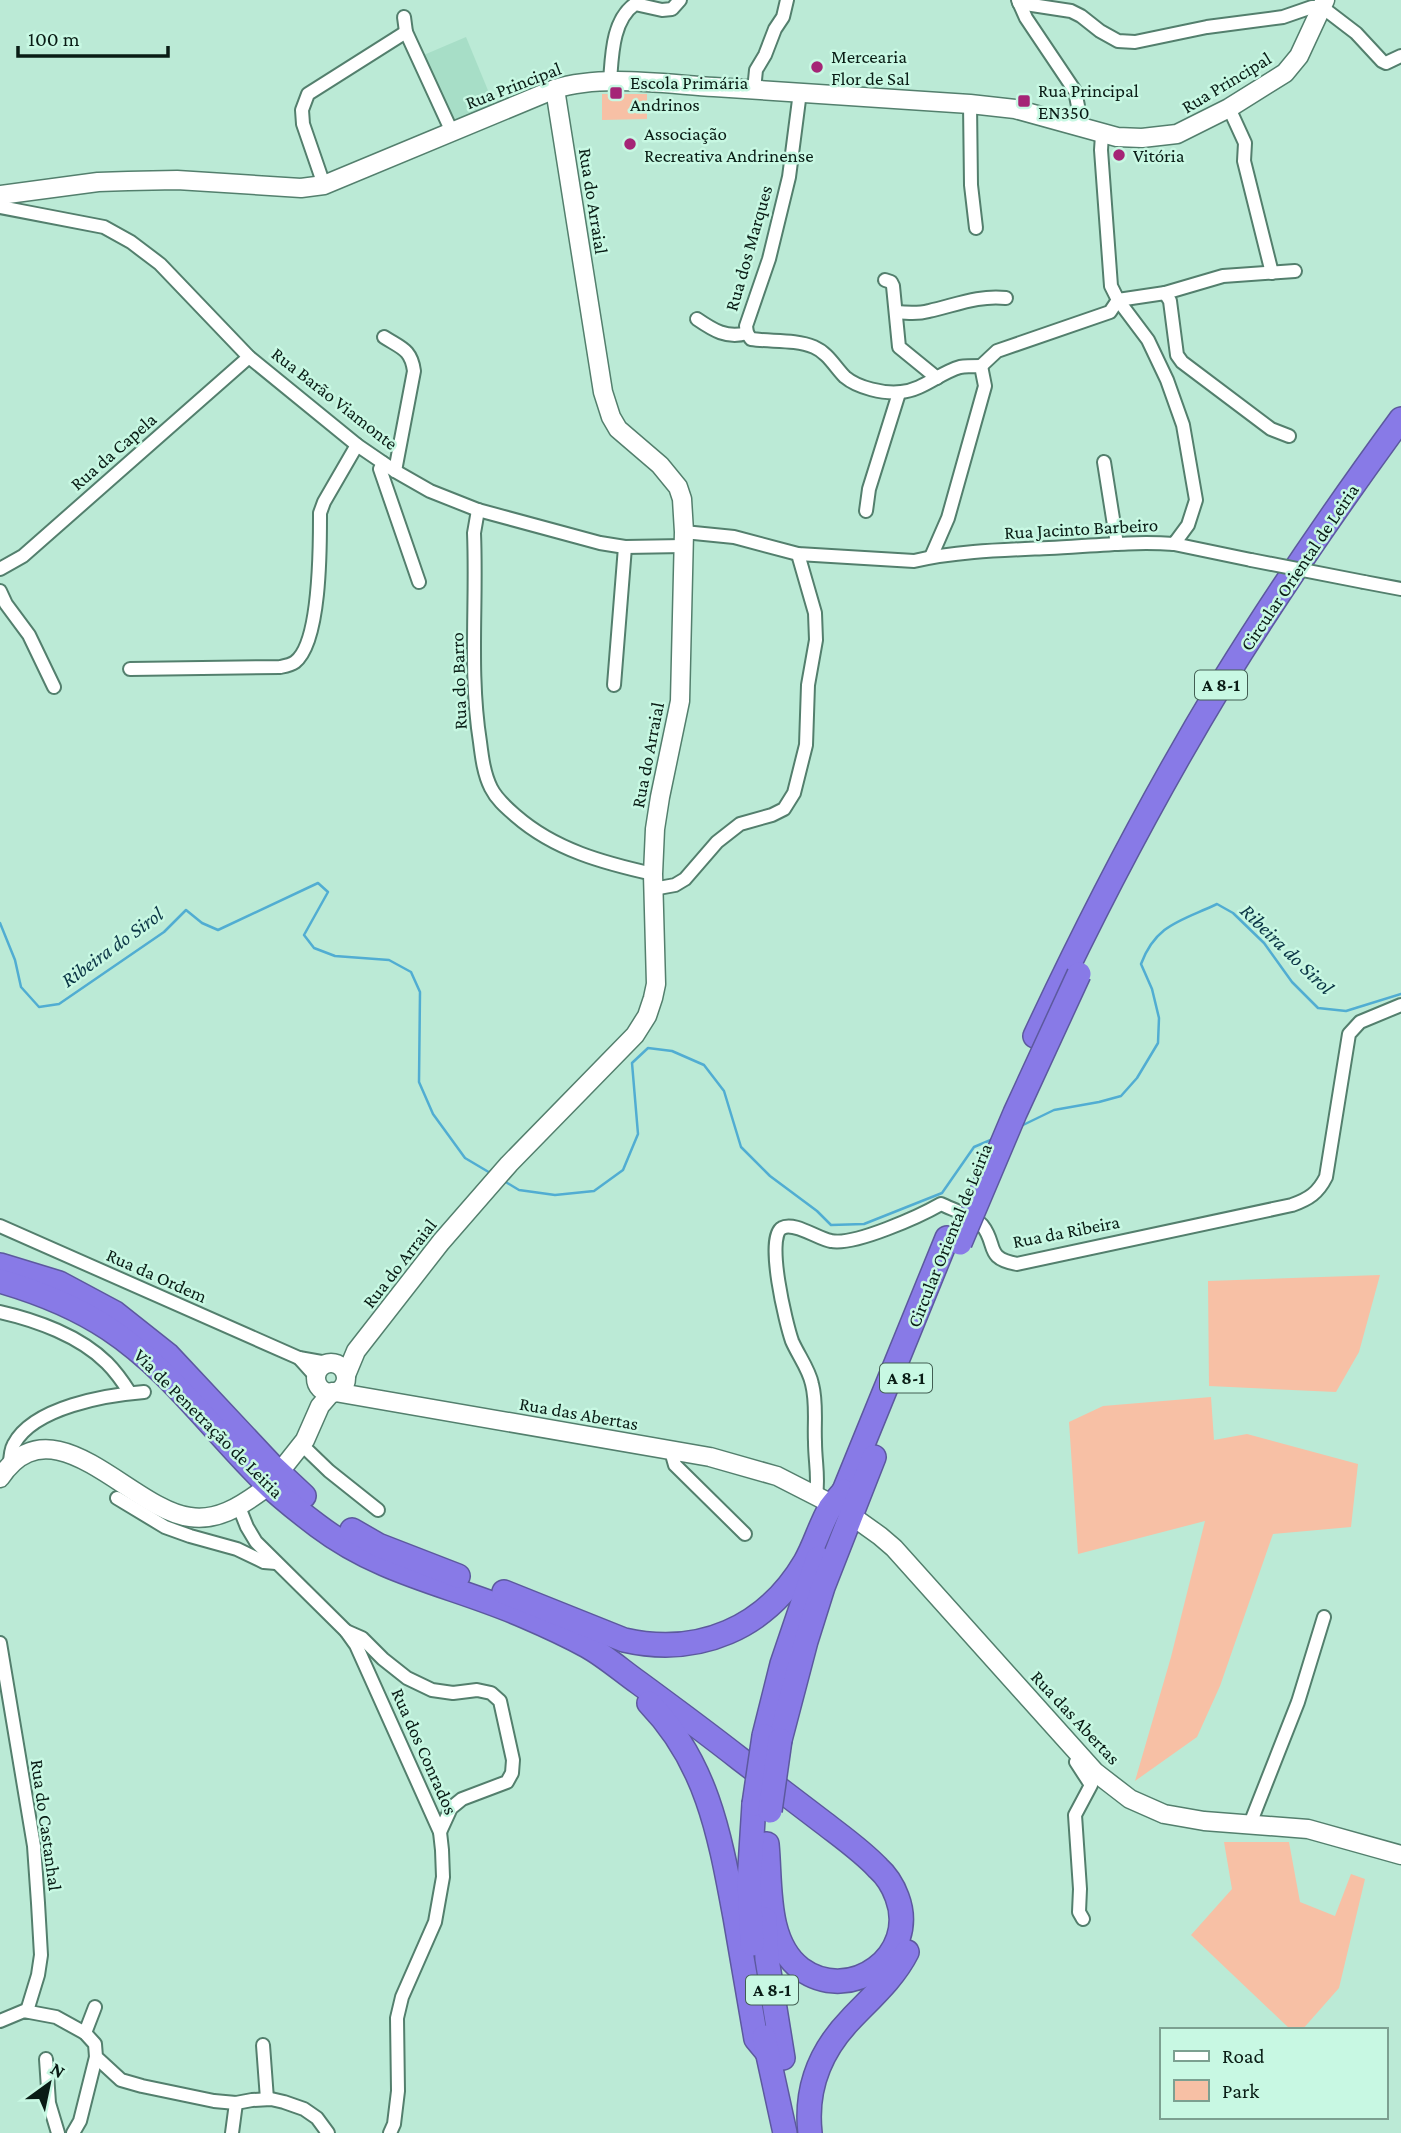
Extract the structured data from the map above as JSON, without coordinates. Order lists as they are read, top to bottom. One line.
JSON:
{"streets":{"highway":["Circular Oriental de Leiria","A 8-1","Via de Penetração de Leiria"],"street":["Rua Principal","Rua do Arraial","Rua dos Marques","Rua Barão Viamonte","Rua da Capela","Rua Jacinto Barbeiro","Rua do Barro","Rua da Ribeira","Rua da Ordem","Rua das Abertas","Rua dos Conrados","Rua do Castanhal"]},"crossings":[["Rua Principal","Rua do Arraial"],["Rua Principal","Rua dos Marques"],["Rua Principal","Rua Jacinto Barbeiro"],["Rua do Arraial","Rua Barão Viamonte"],["Rua do Arraial","Rua Jacinto Barbeiro"],["Rua do Arraial","Rua do Barro"],["Rua do Arraial","Rua da Ordem"],["Rua do Arraial","Rua das Abertas"],["Rua Barão Viamonte","Rua da Capela"],["Rua Barão Viamonte","Rua Jacinto Barbeiro"],["Rua Barão Viamonte","Rua do Barro"],["Circular Oriental de Leiria","Rua da Ribeira"],["Circular Oriental de Leiria","Rua das Abertas"],["Rua da Ribeira","Rua das Abertas"],["Rua da Ordem","Rua das Abertas"]],"water":["Ribeira do Sirol"],"places":{"other":["Mercearia Flor de Sal","Associação Recreativa Andrinense","Vitória"],"transit":["Escola Primária Andrinos","Rua Principal EN350"]},"legend":["Road","Park"],"scale_bar":"100 m","north":"top right"}
